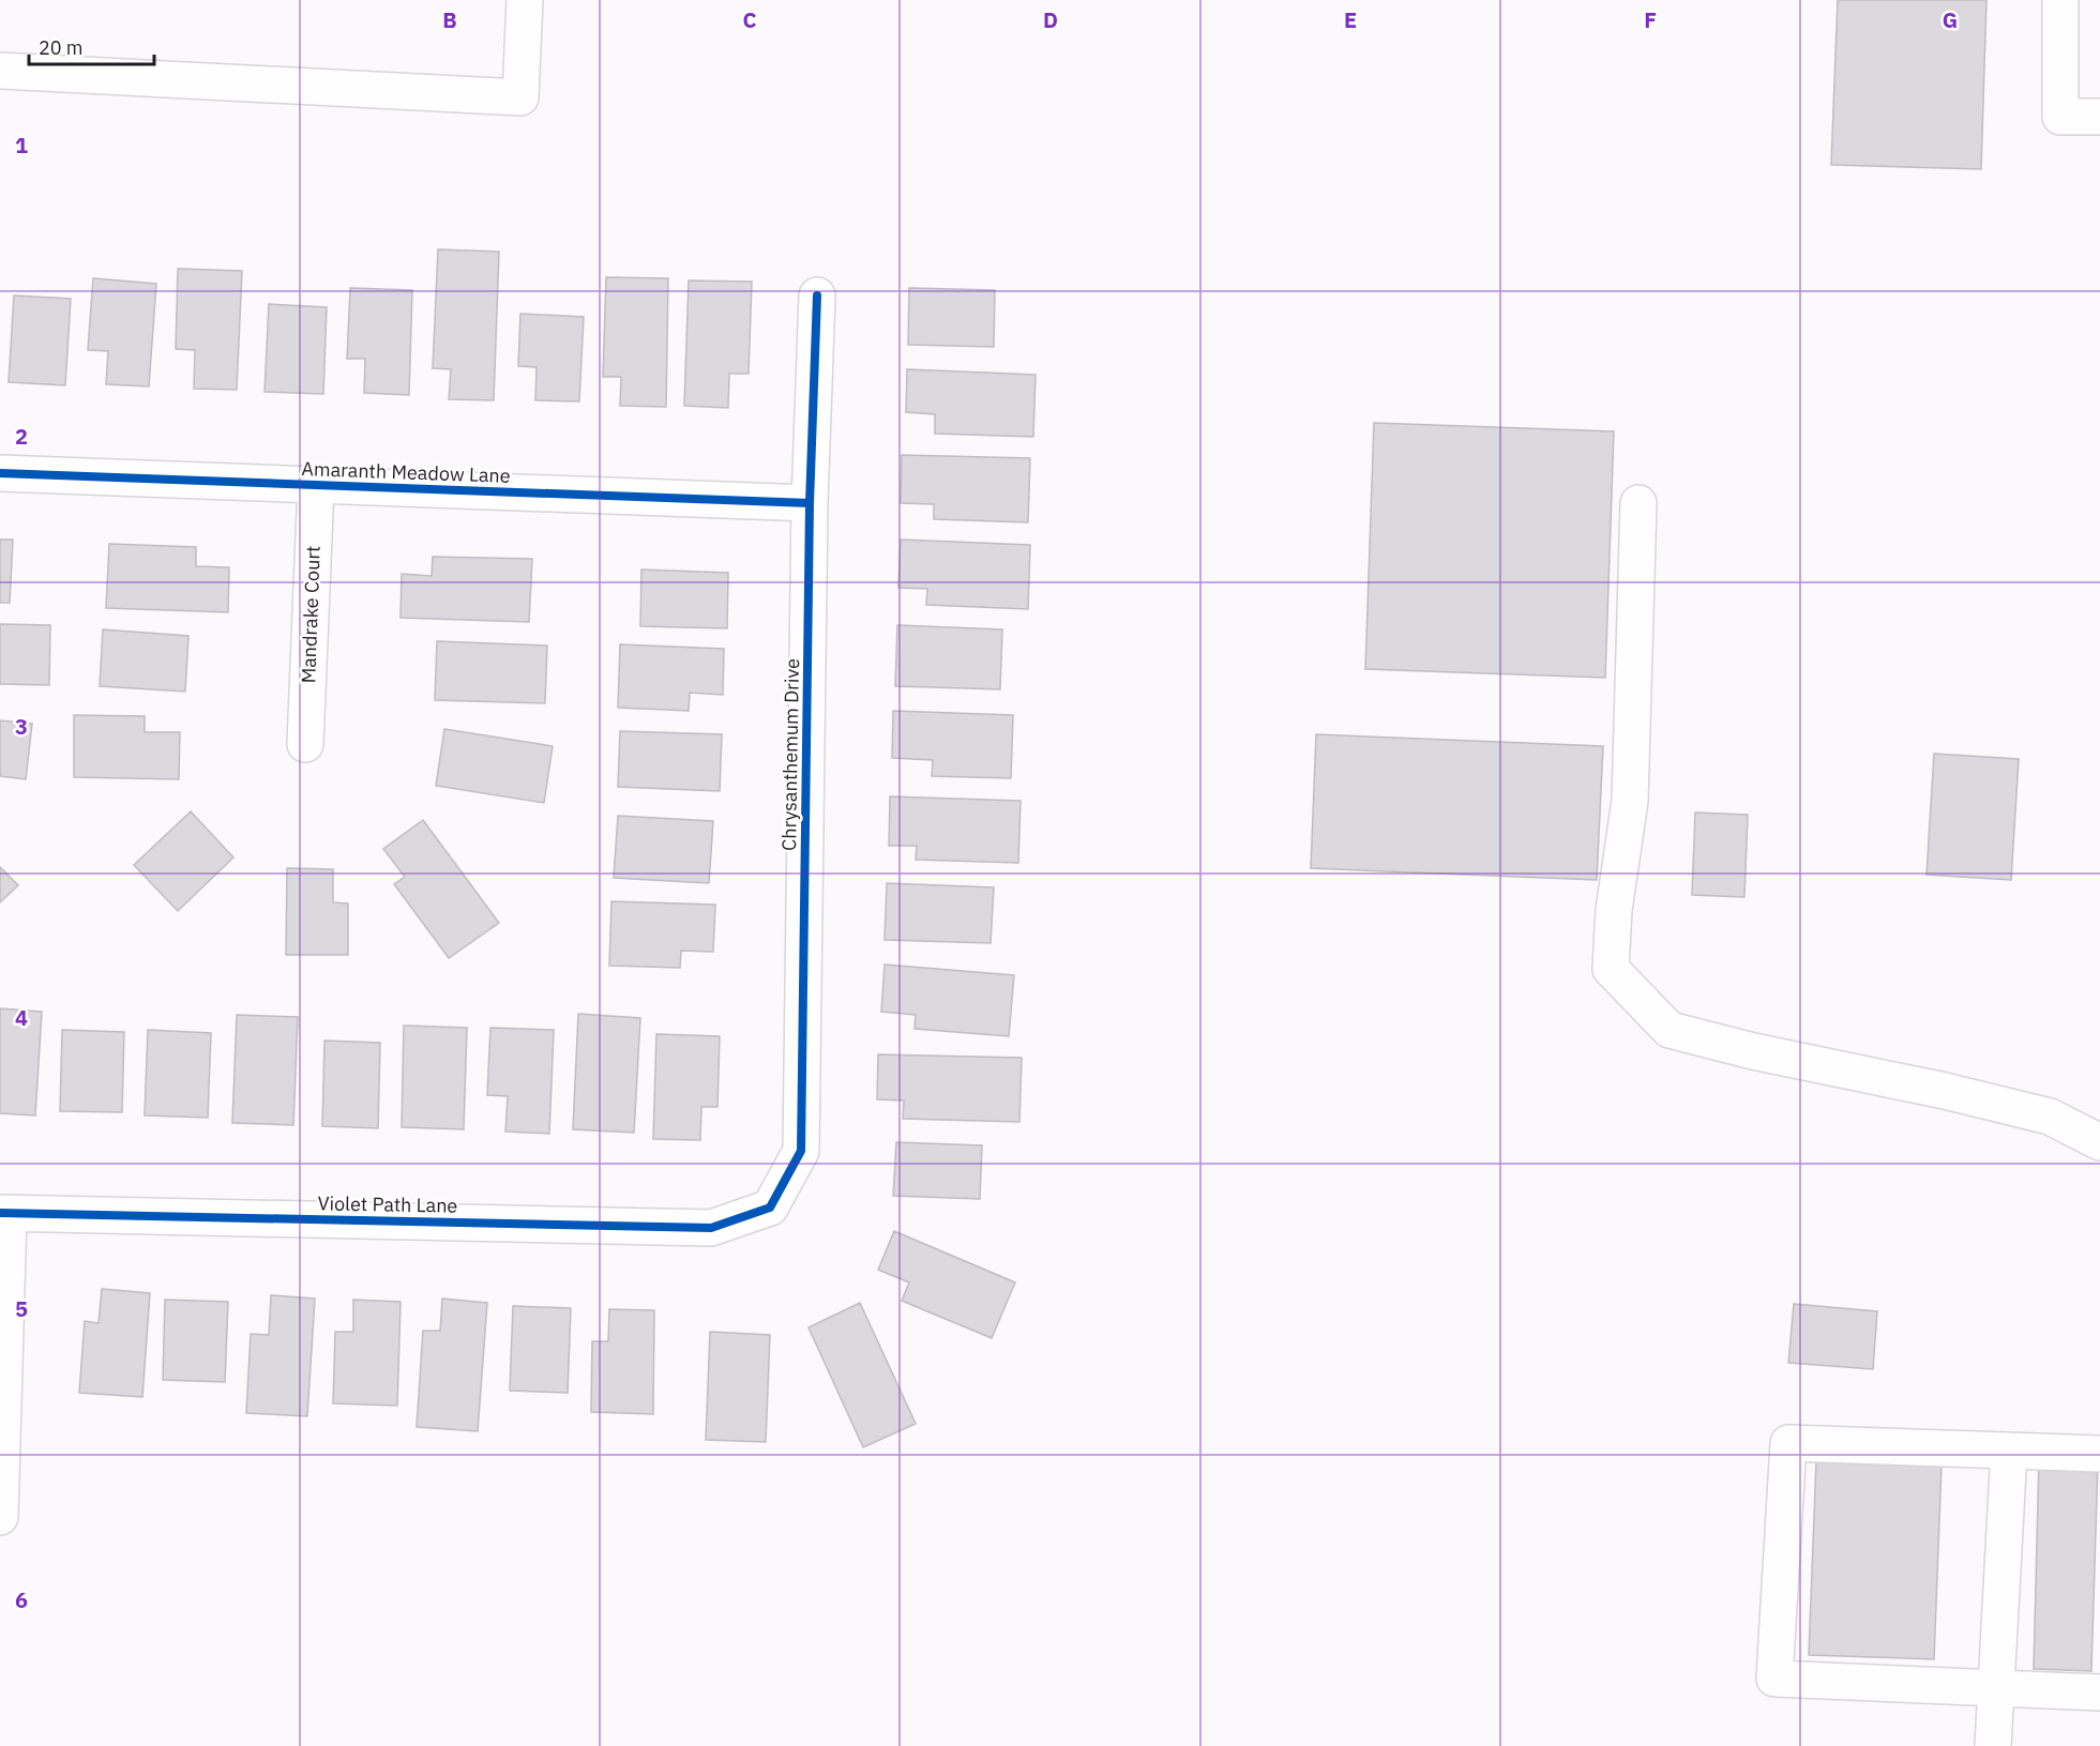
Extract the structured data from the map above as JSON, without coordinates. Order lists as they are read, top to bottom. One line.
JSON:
{"streets":{"street":["Amaranth Meadow Lane","Mandrake Court","Chrysanthemum Drive","Violet Path Lane"]},"crossings":[["Amaranth Meadow Lane","Mandrake Court"],["Amaranth Meadow Lane","Chrysanthemum Drive"],["Chrysanthemum Drive","Violet Path Lane"]],"scale_bar":"20 m","grid":{"columns":["B","C","D","E","F","G"],"rows":["1","2","3","4","5","6"]}}
